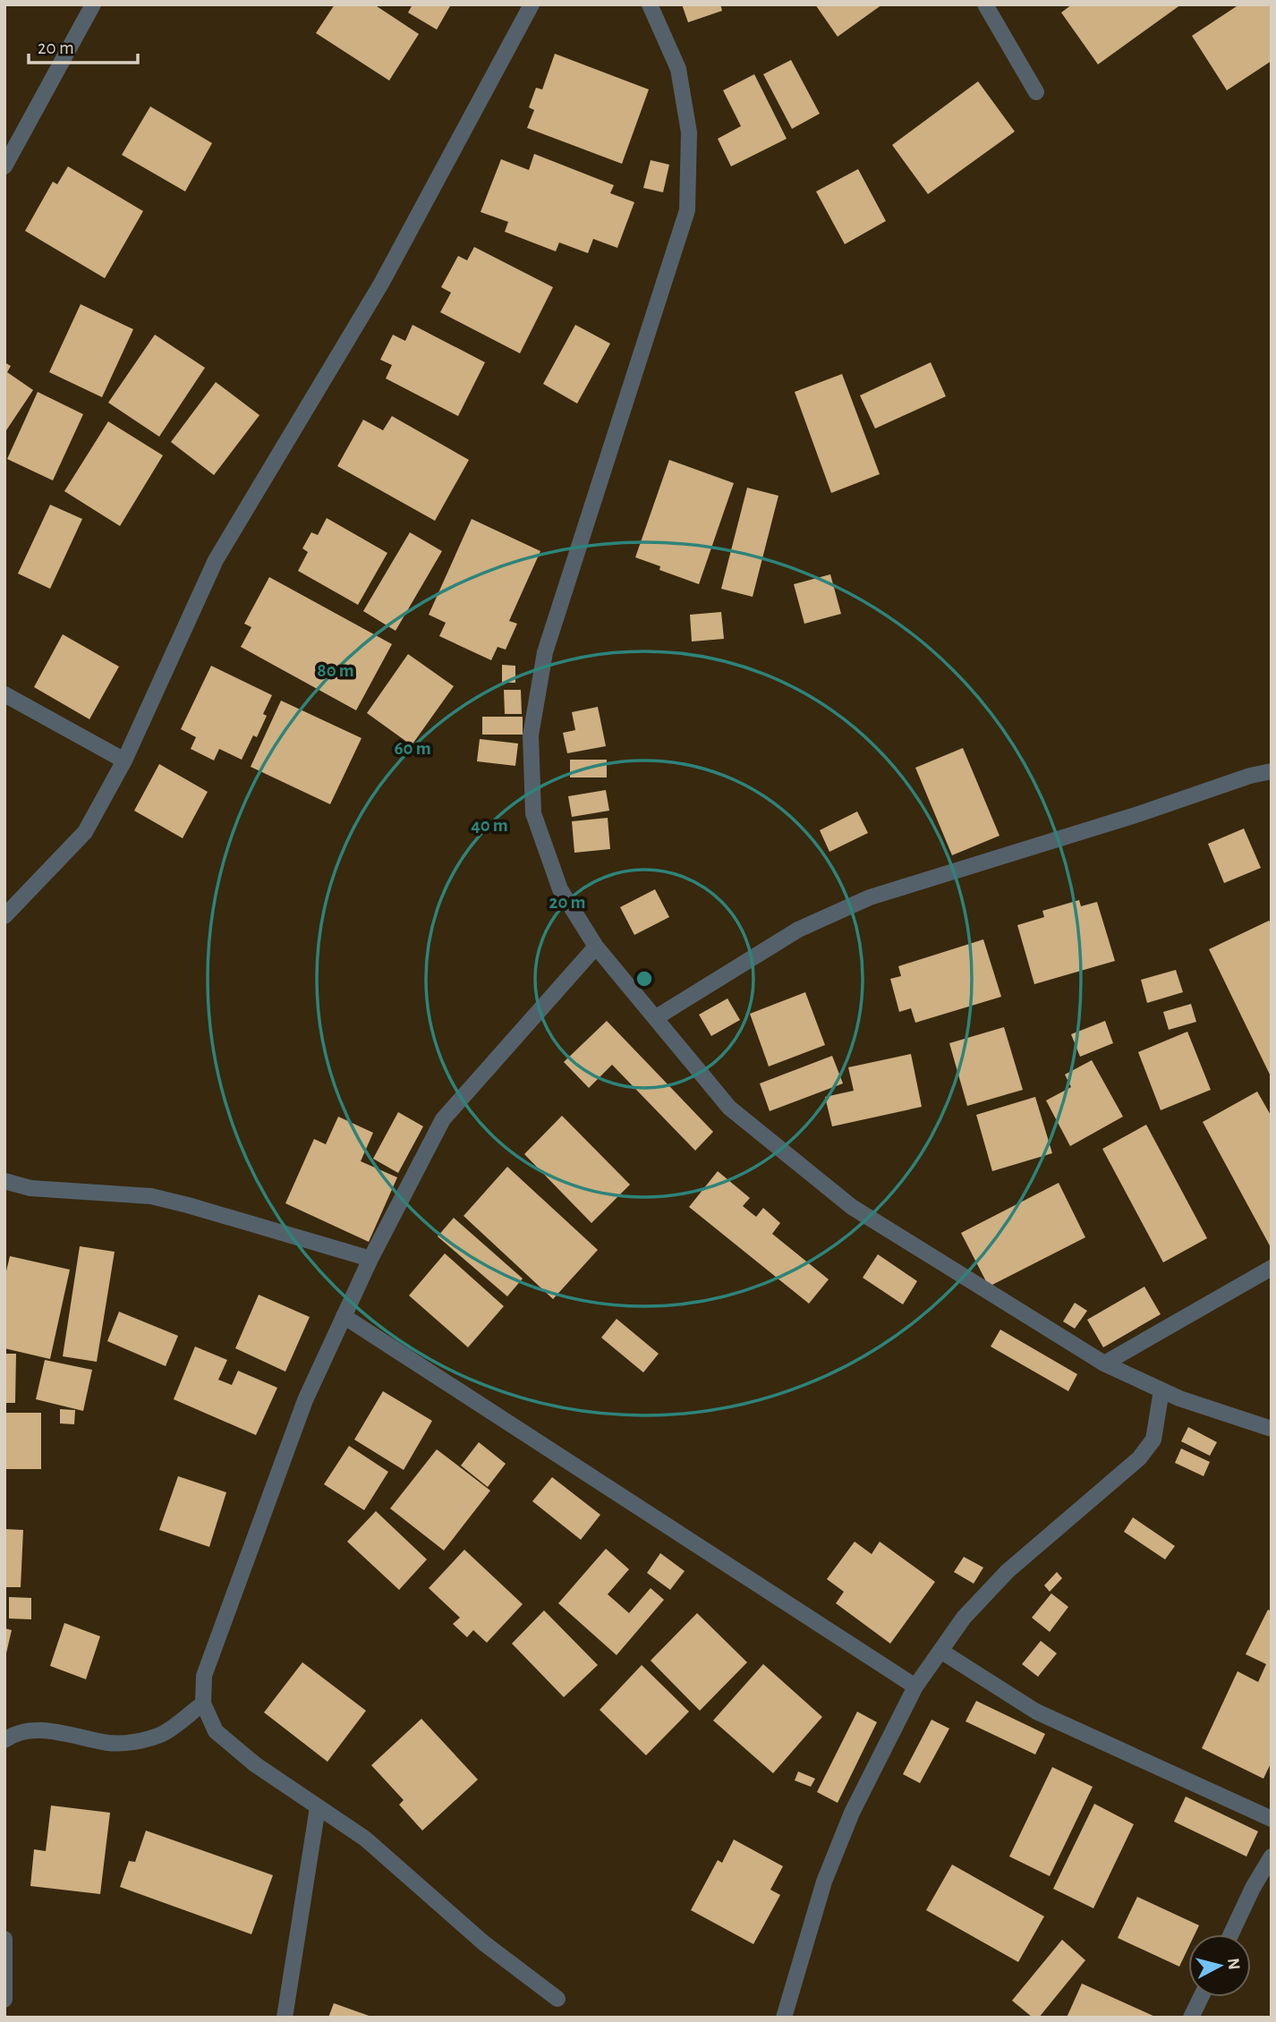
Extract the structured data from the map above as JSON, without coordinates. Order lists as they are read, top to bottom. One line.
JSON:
{"scale_bar":"20 m","north":"right","rings":["80 m","60 m","40 m","20 m"]}
